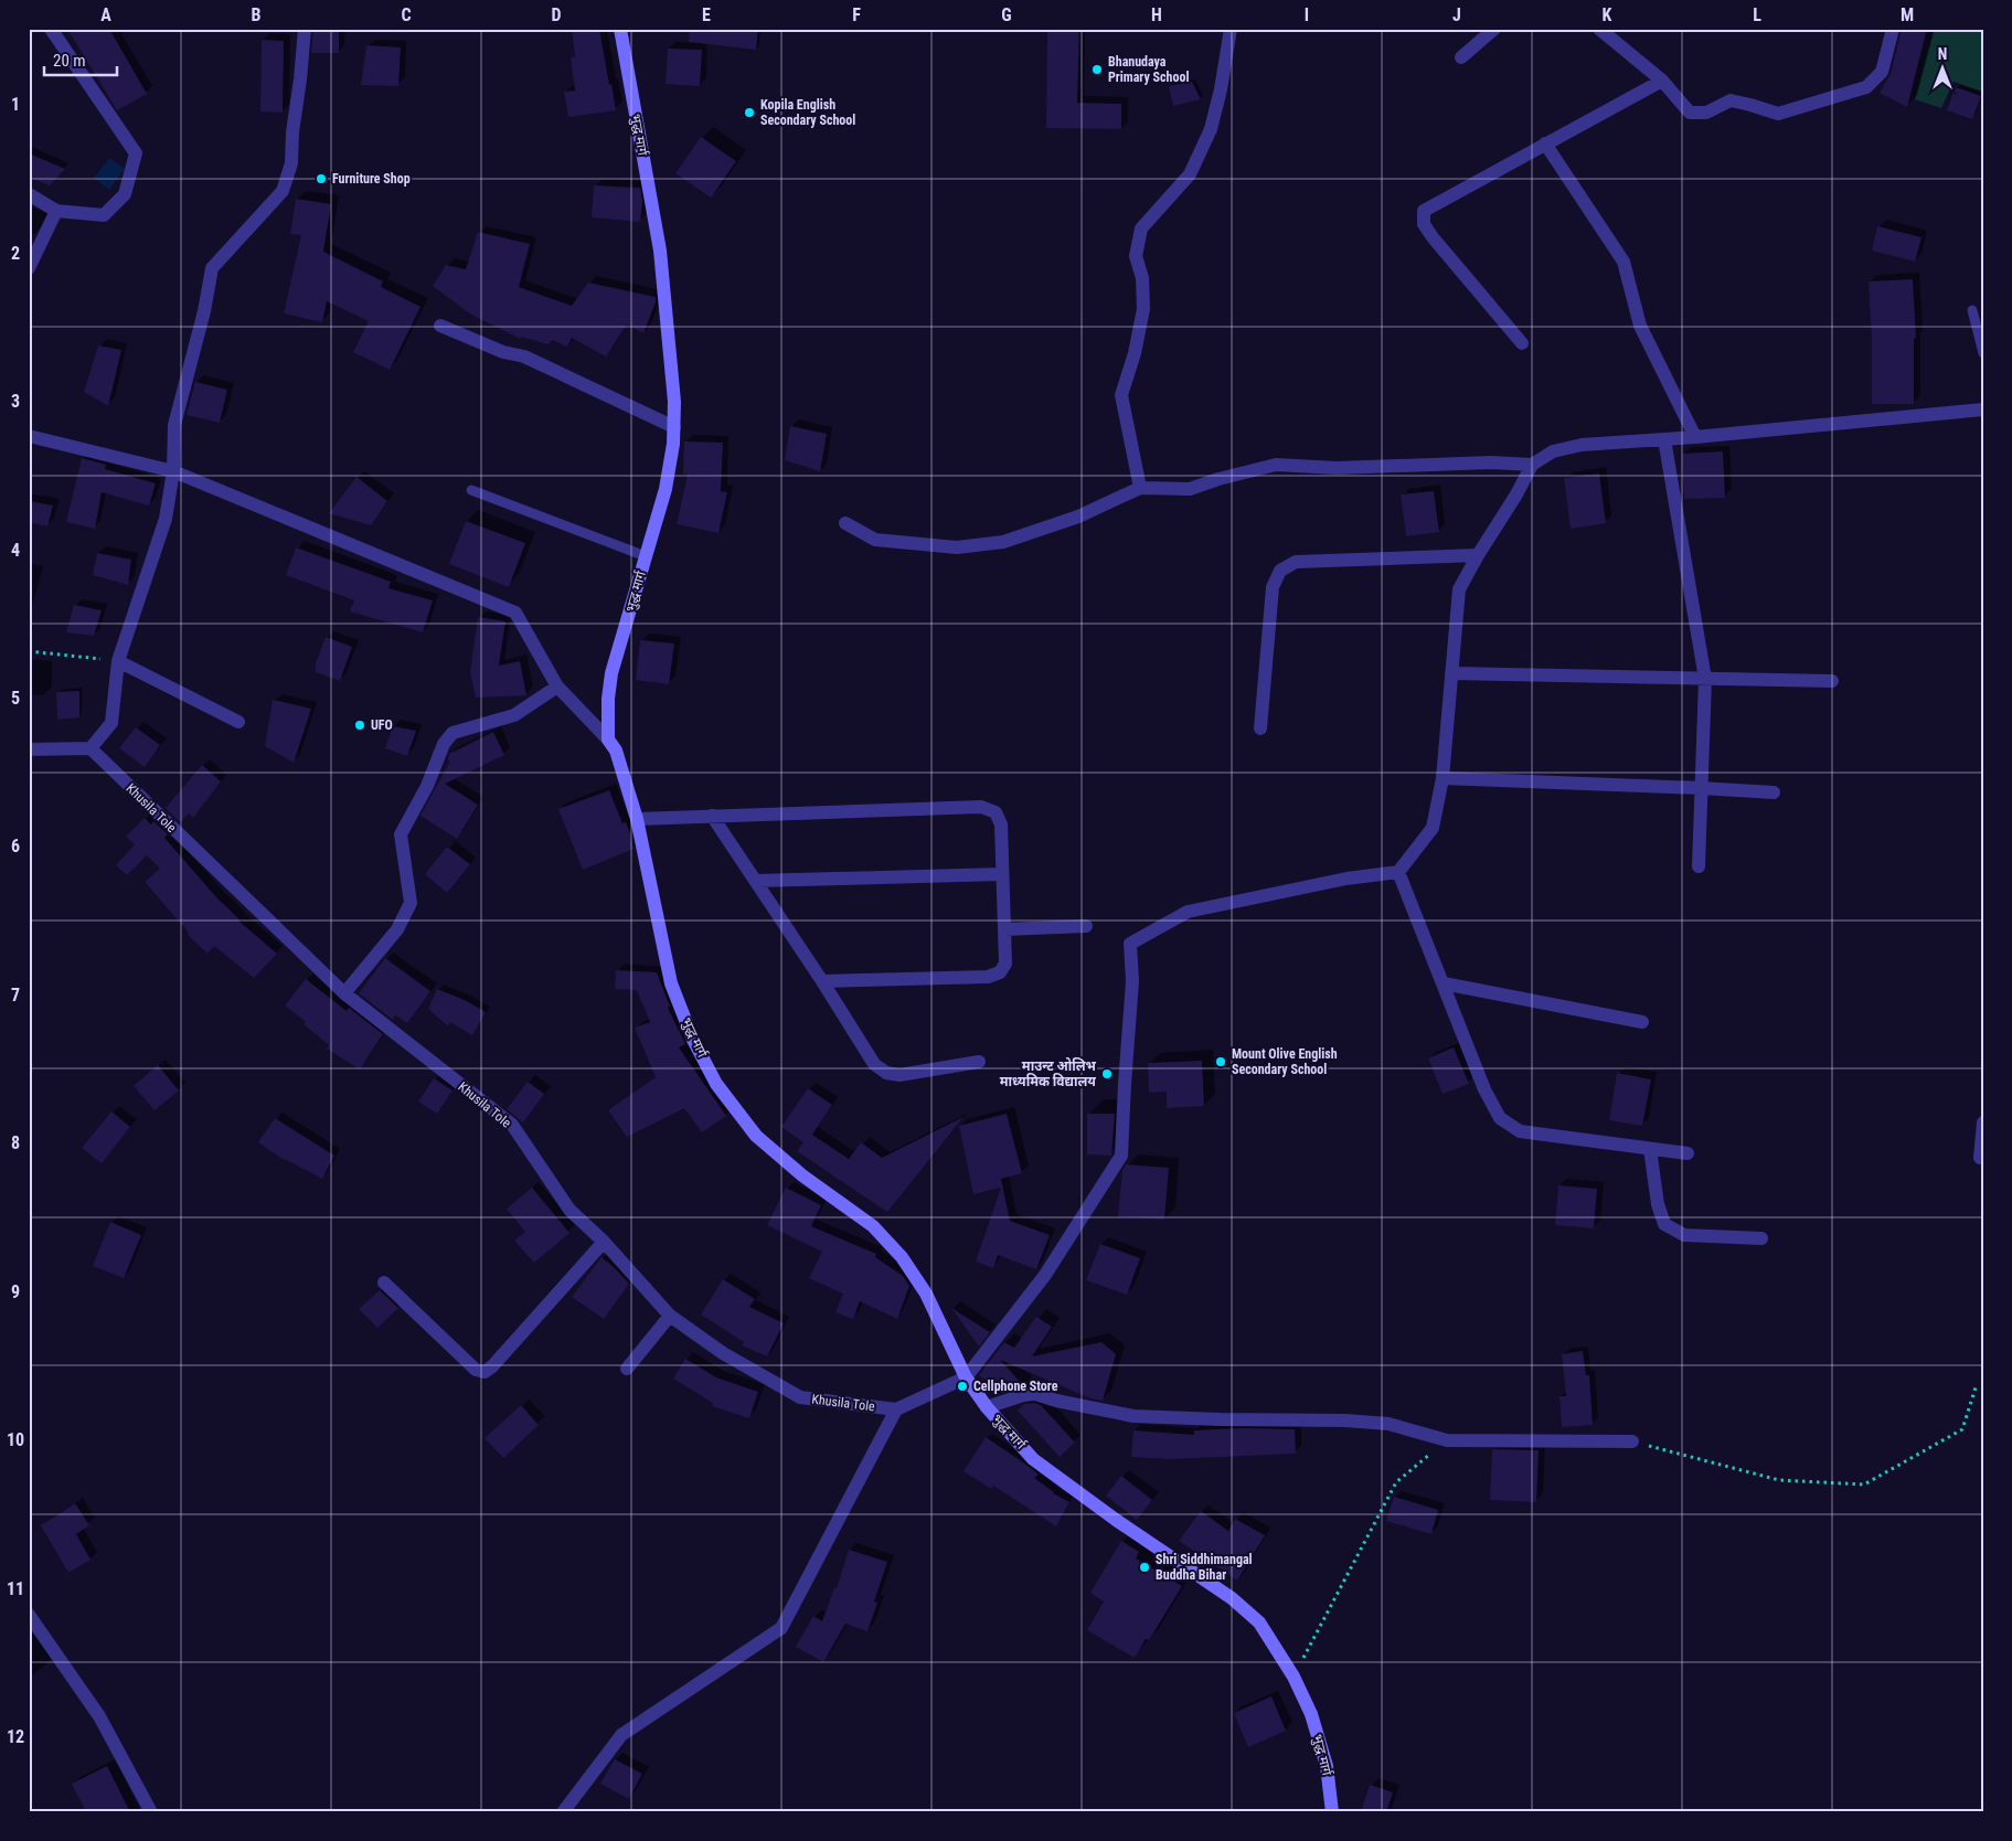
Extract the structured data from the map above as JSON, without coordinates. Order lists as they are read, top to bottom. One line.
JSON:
{"streets":{"street":["भुद्ध मार्ग","Khusila Tole"]},"places":["Bhanudaya Primary School","Kopila English Secondary School","Furniture Shop","UFO","Mount Olive English Secondary School","माउन्ट ओलिभ माध्यमिक विद्यालय","Cellphone Store","Shri Siddhimangal Buddha Bihar"],"scale_bar":"20 m","north":"top","grid":{"columns":["A","B","C","D","E","F","G","H","I","J","K","L","M"],"rows":["1","2","3","4","5","6","7","8","9","10","11","12"]}}
